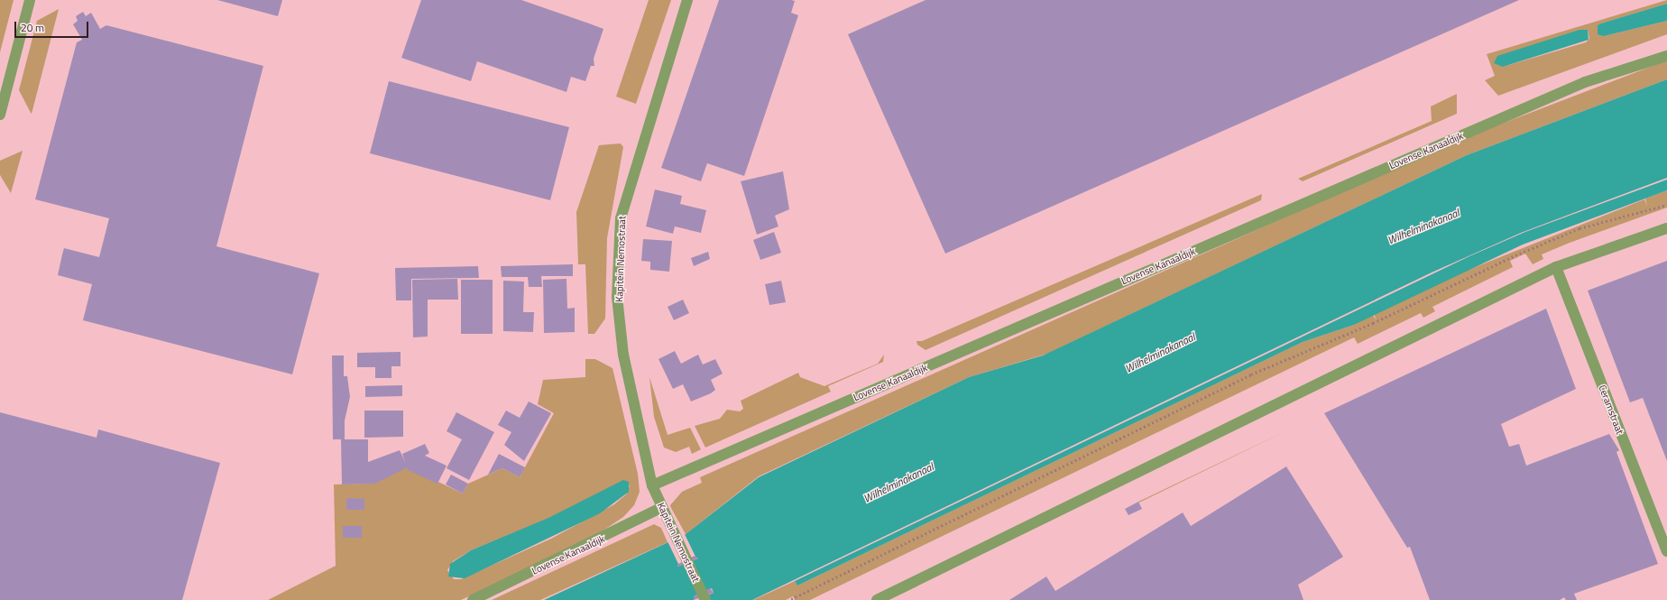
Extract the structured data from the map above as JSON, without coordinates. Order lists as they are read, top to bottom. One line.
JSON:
{"streets":{"street":["Lovense Kanaaldijk","Kapitein Nemostraat","Ceramstraat"]},"crossings":[["Lovense Kanaaldijk","Kapitein Nemostraat"]],"water":["Wilhelminakanaal"],"scale_bar":"20 m"}
